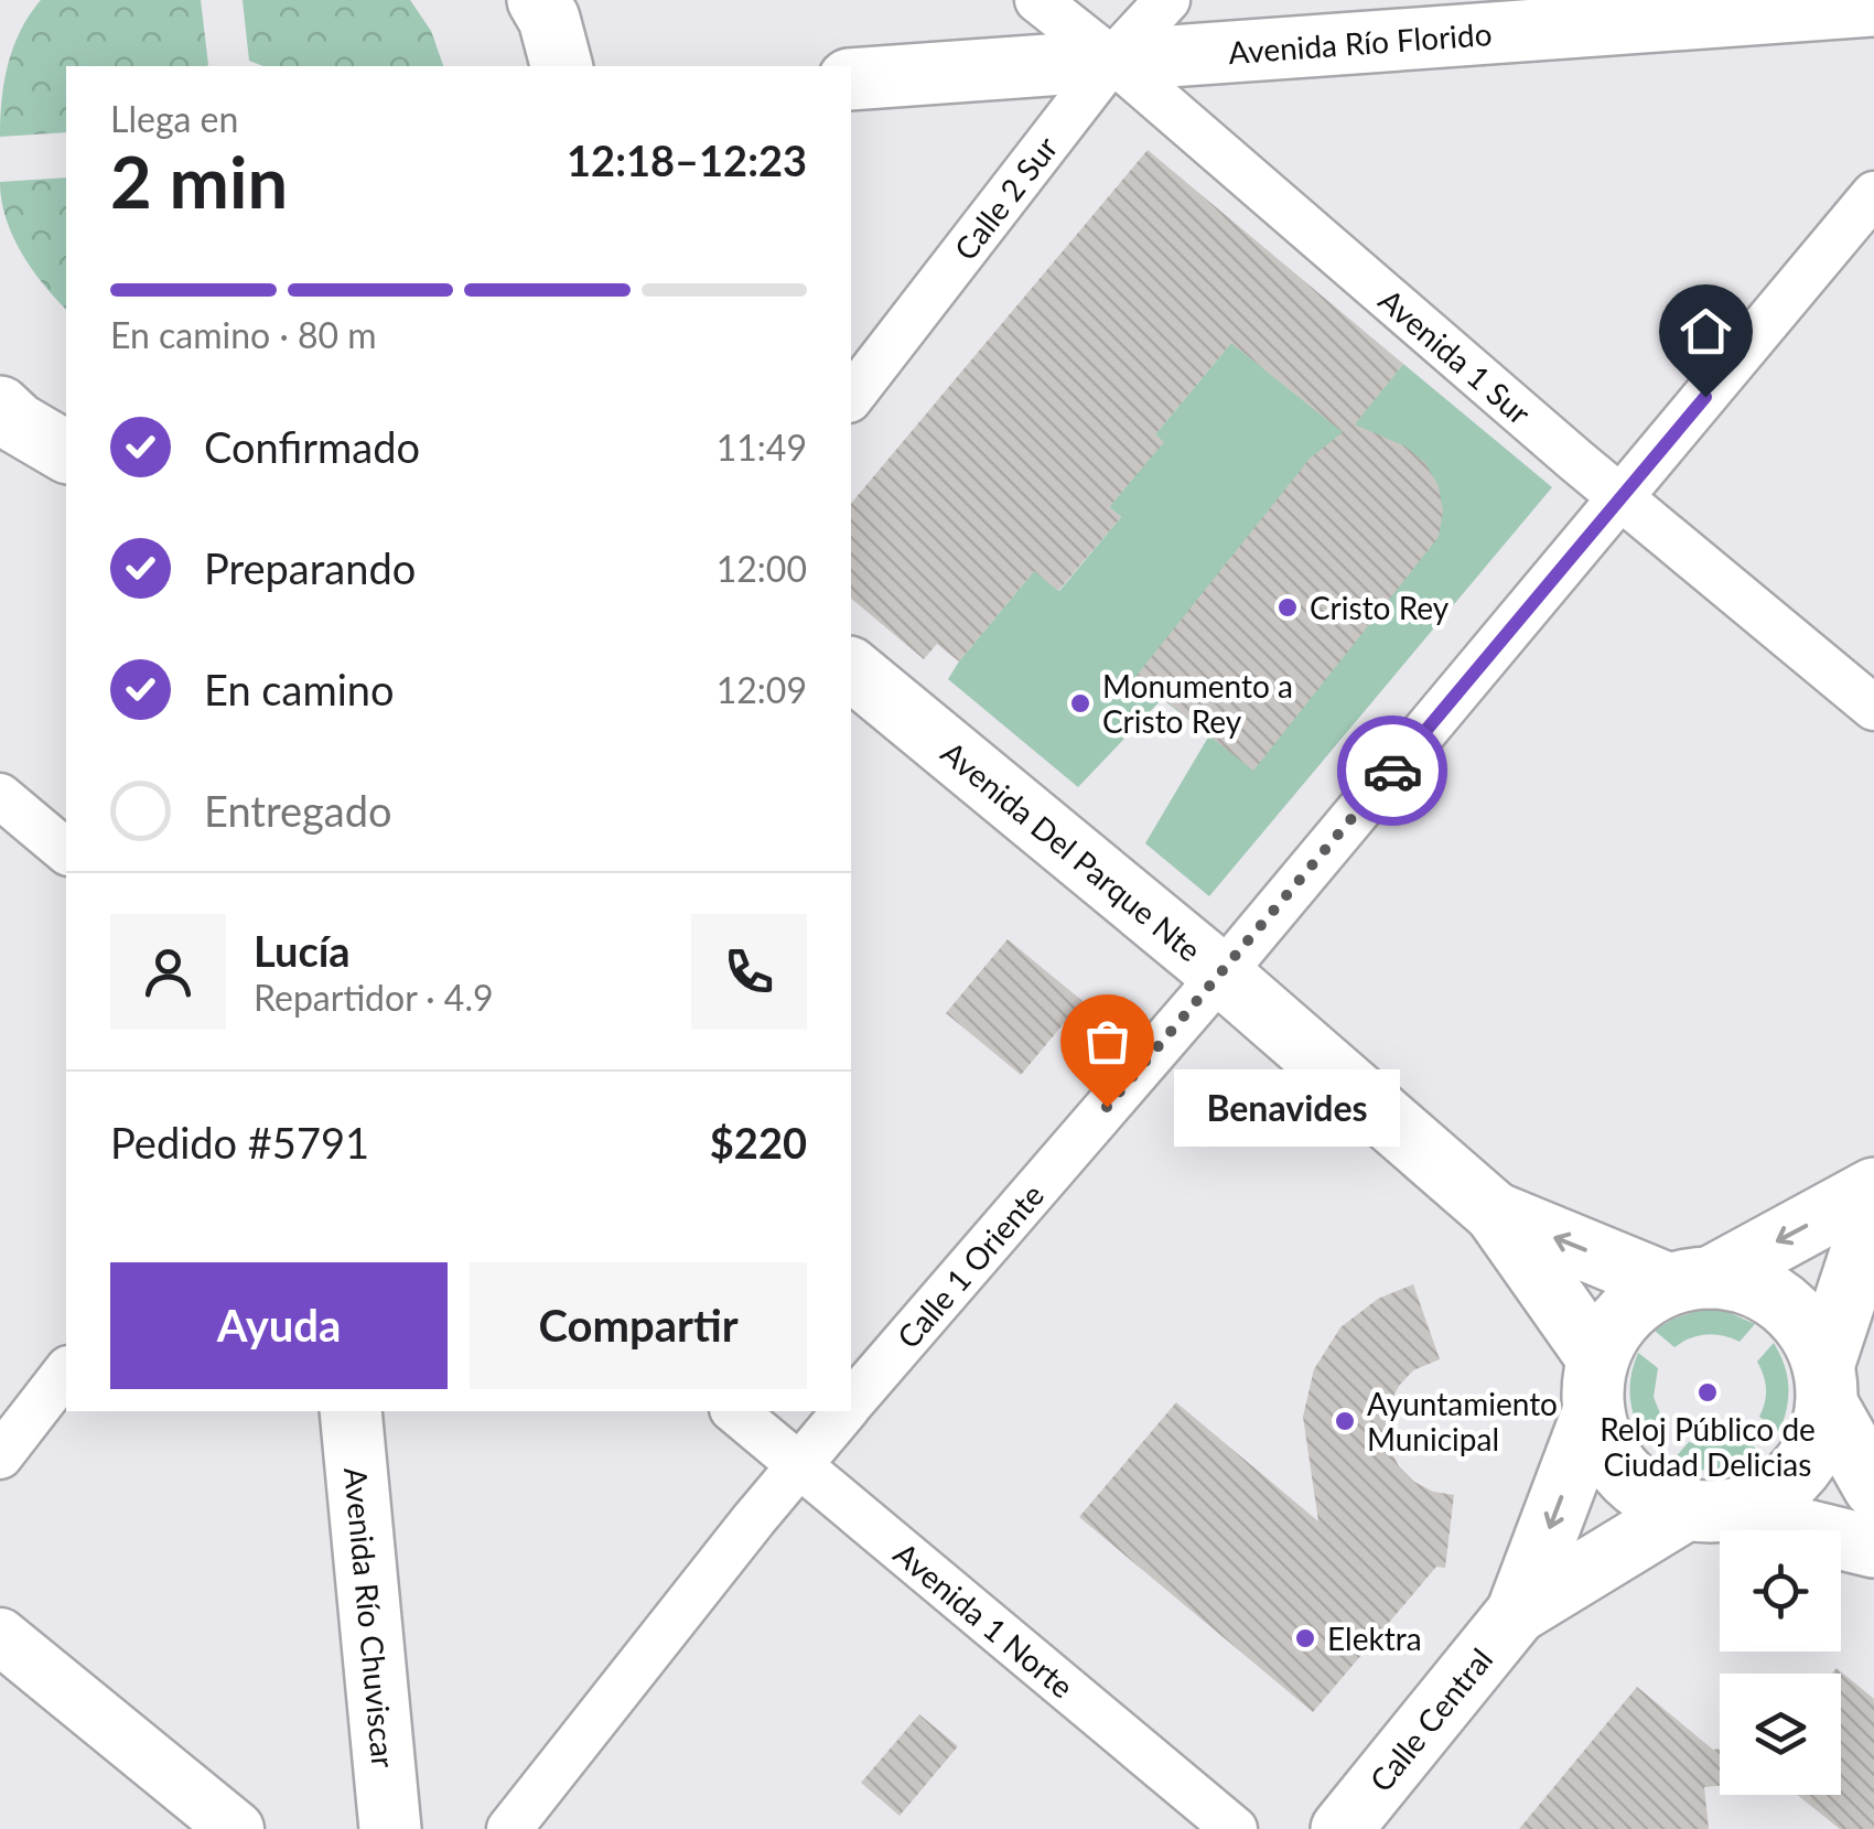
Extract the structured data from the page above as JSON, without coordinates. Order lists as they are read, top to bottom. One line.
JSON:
{"streets":{"main road":["Avenida Río Florido","Avenida Del Parque Nte","Avenida Río Chuviscar","Calle Central"],"street":["Calle 2 Sur","Avenida 1 Sur","Calle 1 Oriente","Avenida 1 Norte"]},"crossings":[["Avenida Río Florido","Calle 2 Sur"],["Avenida Río Florido","Avenida 1 Sur"],["Calle 2 Sur","Avenida 1 Sur"],["Avenida 1 Sur","Calle 1 Oriente"],["Avenida Del Parque Nte","Calle 1 Oriente"],["Calle 1 Oriente","Avenida 1 Norte"]],"places":["Cristo Rey","Monumento a Cristo Rey","Benavides","Reloj Público de Ciudad Delicias","Ayuntamiento Municipal","Elektra"],"page":{"heading":["2 min","Llega en","12:18–12:23"],"panel":["Lucía","Repartidor · 4.9","Pedido #5791","$220"],"bar":"En camino · 80 m","list":[["Confirmado","11:49"],["Preparando","12:00"],["En camino","12:09"],"Entregado"],"bubble":"Benavides","buttons":["Ayuda","Compartir"]}}
